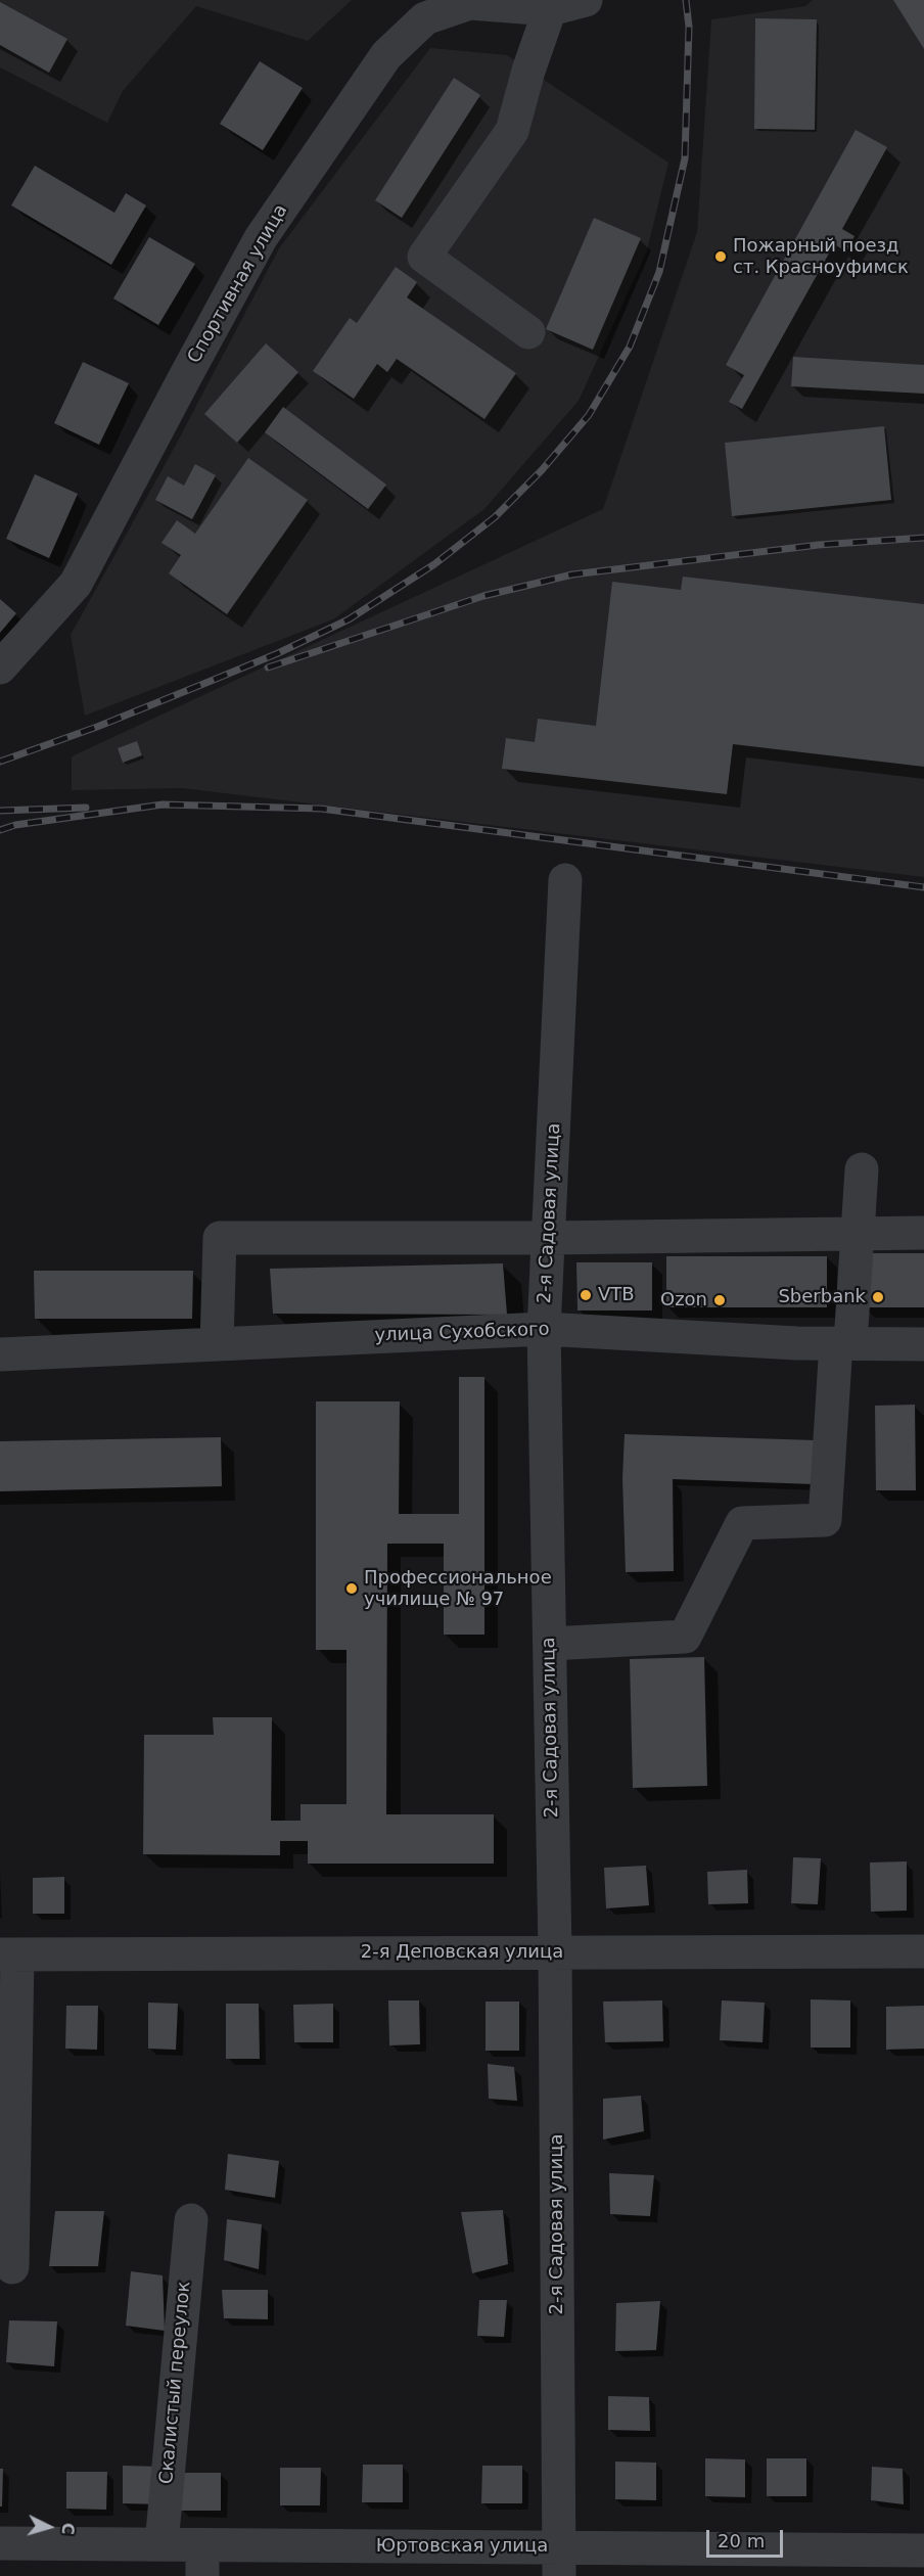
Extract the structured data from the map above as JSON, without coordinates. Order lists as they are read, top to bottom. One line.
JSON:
{"streets":{"street":["Спортивная улица","2-я Садовая улица","улица Сухобского","2-я Деповская улица","Скалистый переулок","Юртовская улица"]},"crossings":[["2-я Садовая улица","улица Сухобского"],["2-я Садовая улица","2-я Деповская улица"],["2-я Садовая улица","Юртовская улица"],["Скалистый переулок","Юртовская улица"]],"places":["Пожарный поезд ст. Красноуфимск","VTB","Sberbank","Ozon","Профессиональное училище № 97"],"scale_bar":"20 m","north":"right"}
